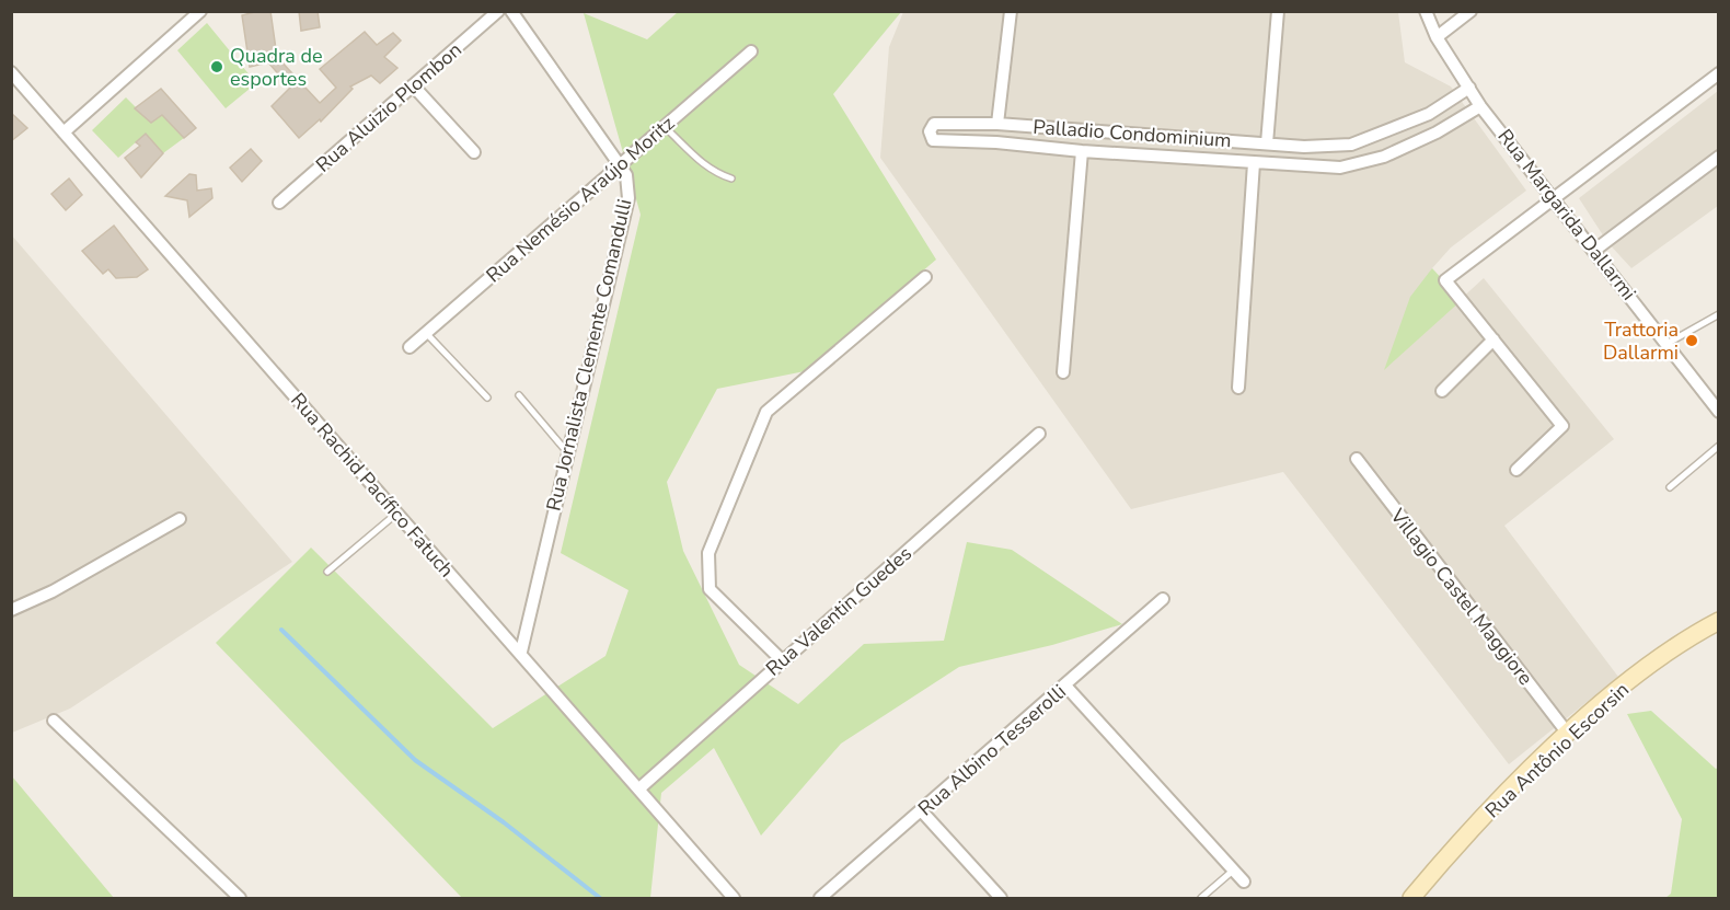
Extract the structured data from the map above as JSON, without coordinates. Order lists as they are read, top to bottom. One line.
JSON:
{"streets":{"main road":["Rua Antônio Escorsin"],"street":["Rua Aluizio Plombon","Palladio Condominium","Rua Nemésio Araújo Moritz","Rua Margarida Dallarmi","Rua Jornalista Clemente Comandulli","Rua Rachid Pacífico Fatuch","Villagio Castel Maggiore","Rua Valentin Guedes","Rua Albino Tesserolli"]},"crossings":[["Palladio Condominium","Rua Margarida Dallarmi"],["Rua Nemésio Araújo Moritz","Rua Jornalista Clemente Comandulli"],["Rua Jornalista Clemente Comandulli","Rua Rachid Pacífico Fatuch"],["Rua Rachid Pacífico Fatuch","Rua Valentin Guedes"],["Villagio Castel Maggiore","Rua Antônio Escorsin"]],"places":["Quadra de esportes","Trattoria Dallarmi"]}
